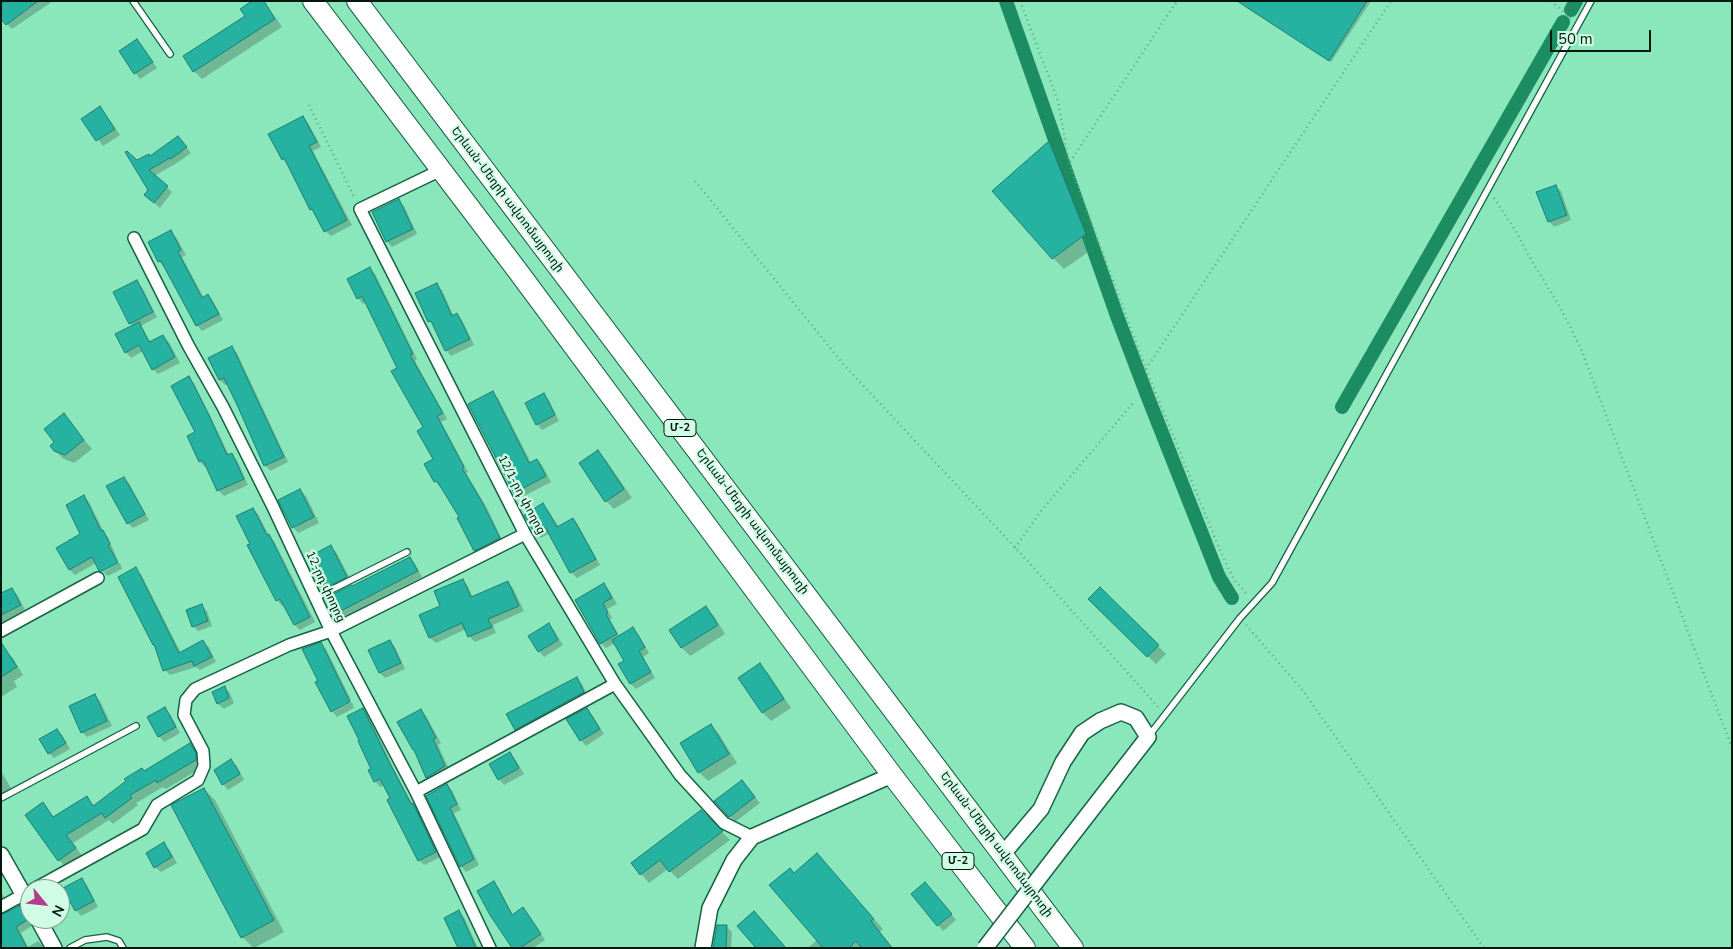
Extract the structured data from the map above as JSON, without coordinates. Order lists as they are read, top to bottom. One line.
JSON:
{"streets":{"highway":["Երևան-Մեղրի ավտոմայրուղի","Մ-2"],"street":["12/1-րդ փողոց","12-րդ փողոց"]},"scale_bar":"50 m","north":"bottom right"}
